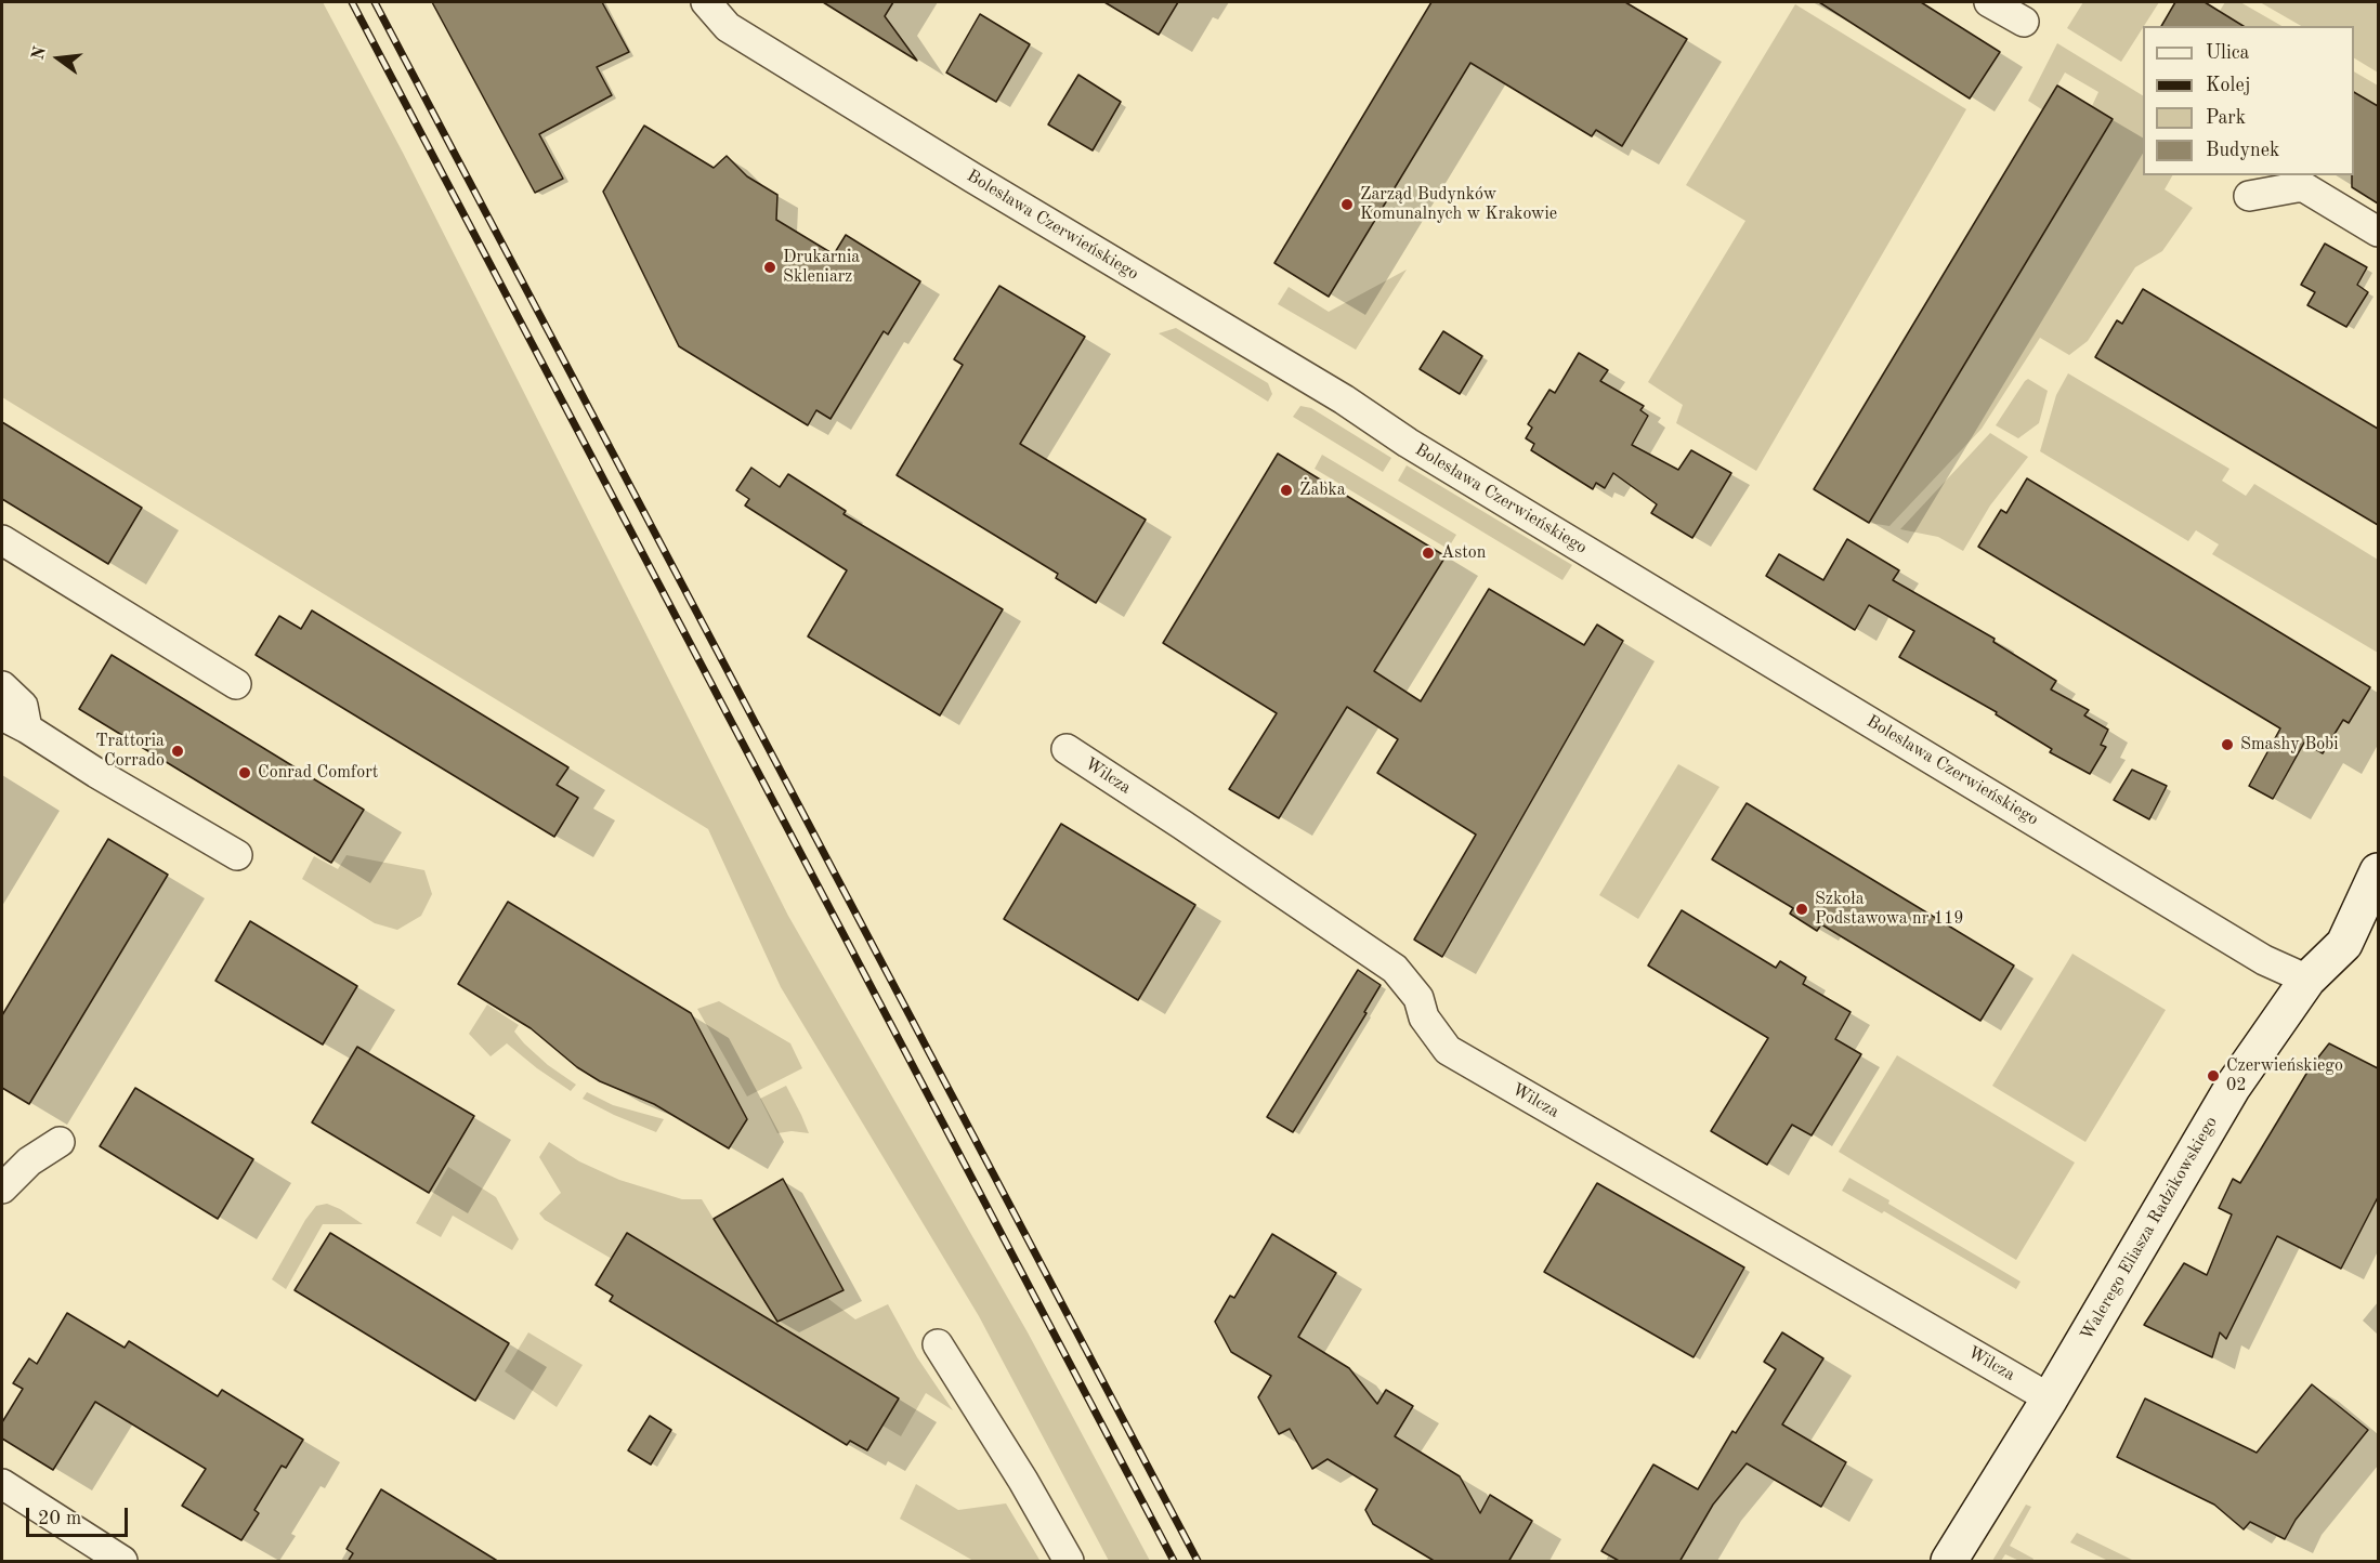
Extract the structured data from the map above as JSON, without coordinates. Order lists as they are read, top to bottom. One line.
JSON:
{"streets":{"street":["Bolesława Czerwieńskiego","Wilcza","Walerego Eliasza Radzikowskiego"]},"crossings":[["Bolesława Czerwieńskiego","Walerego Eliasza Radzikowskiego"],["Wilcza","Walerego Eliasza Radzikowskiego"]],"places":["Zarząd Budynków Komunalnych w Krakowie","Drukarnia Skleniarz","Żabka","Aston","Smashy Bobi","Trattoria Corrado","Conrad Comfort","Szkoła Podstawowa nr 119","Czerwieńskiego 02"],"legend":["Ulica","Kolej","Park","Budynek"],"scale_bar":"20 m","north":"left"}
